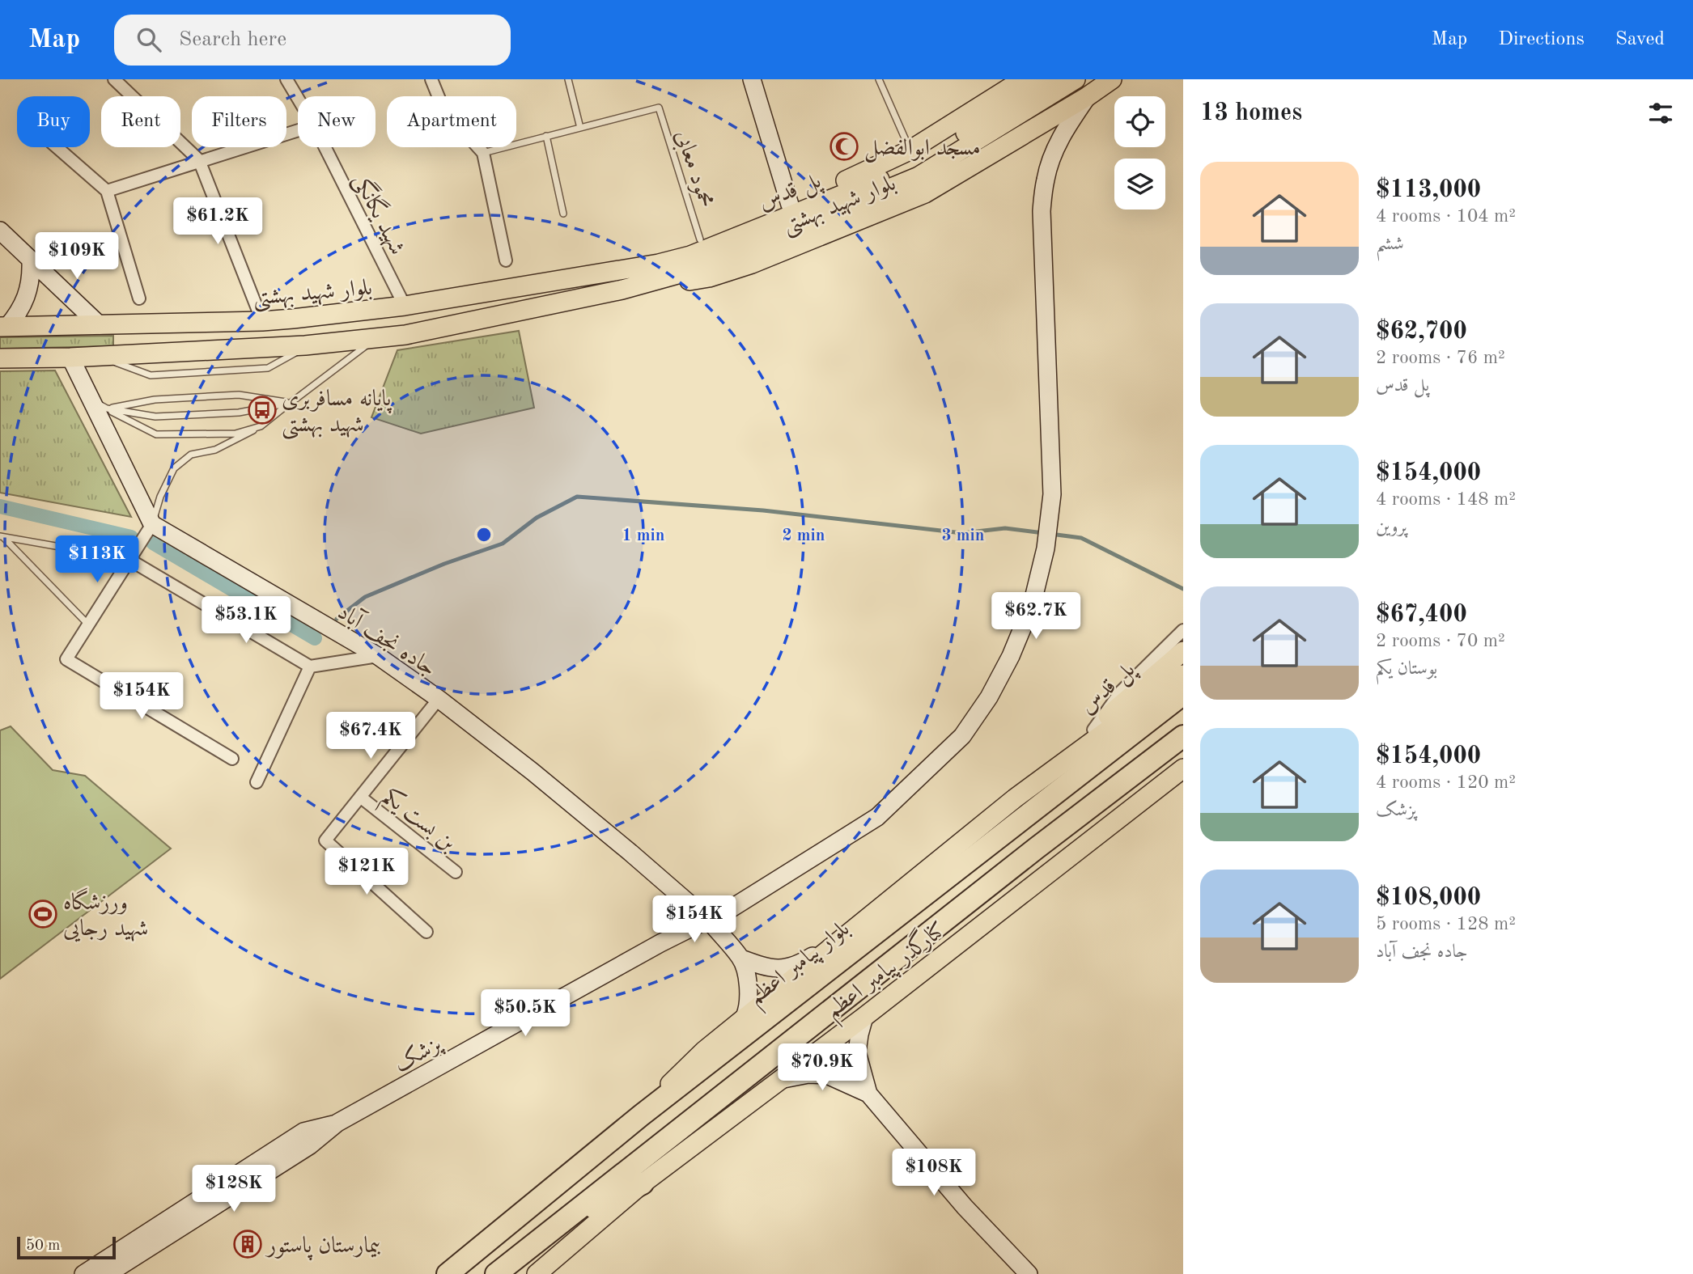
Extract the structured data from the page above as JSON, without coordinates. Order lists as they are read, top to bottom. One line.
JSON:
{"streets":{"highway":["بلوار پیامبر اعظم"],"main road":["پل قدس","بلوار شهید بهشتی","کنارگذر پیامبر اعظم"],"street":["شهید یگانگی","جاده نجف آباد","بن بست یکم","پزشک"],"lane":["محمود معابی"]},"crossings":[["محمود معابی","بلوار شهید بهشتی"],["پل قدس","بلوار شهید بهشتی"],["بلوار شهید بهشتی","شهید یگانگی"],["بلوار شهید بهشتی","پزشک"],["جاده نجف آباد","پزشک"]],"places":{"mosque":["مسجد ابوالفضل"],"bus stop":["پایانه مسافربری شهید بهشتی"],"sports":["ورزشگاه شهید رجایی"],"building":["بیمارستان پاستور"]},"scale_bar":"50 m","page":{"header":"Map","search":"Search here","nav":["Map","Directions","Saved"],"heading":"13 homes","chip":["Buy","Rent","Filters","New","Apartment"],"list":[{"name":"$113,000","note":"4 rooms · 104 m² · ششم"},{"name":"$62,700","note":"2 rooms · 76 m² · پل قدس"},{"name":"$154,000","note":"4 rooms · 148 m² · پروین"},{"name":"$67,400","note":"2 rooms · 70 m² · بوستان یکم"},{"name":"$154,000","note":"4 rooms · 120 m² · پزشک"},{"name":"$108,000","note":"5 rooms · 128 m² · جاده نجف آباد"}],"price":["$61.2K","$109K","$113K","$62.7K","$53.1K","$154K","$67.4K","$121K","$154K","$50.5K","$70.9K","$108K","$128K"],"scale":"50 m"},"rings":["1 min","2 min","3 min"]}
